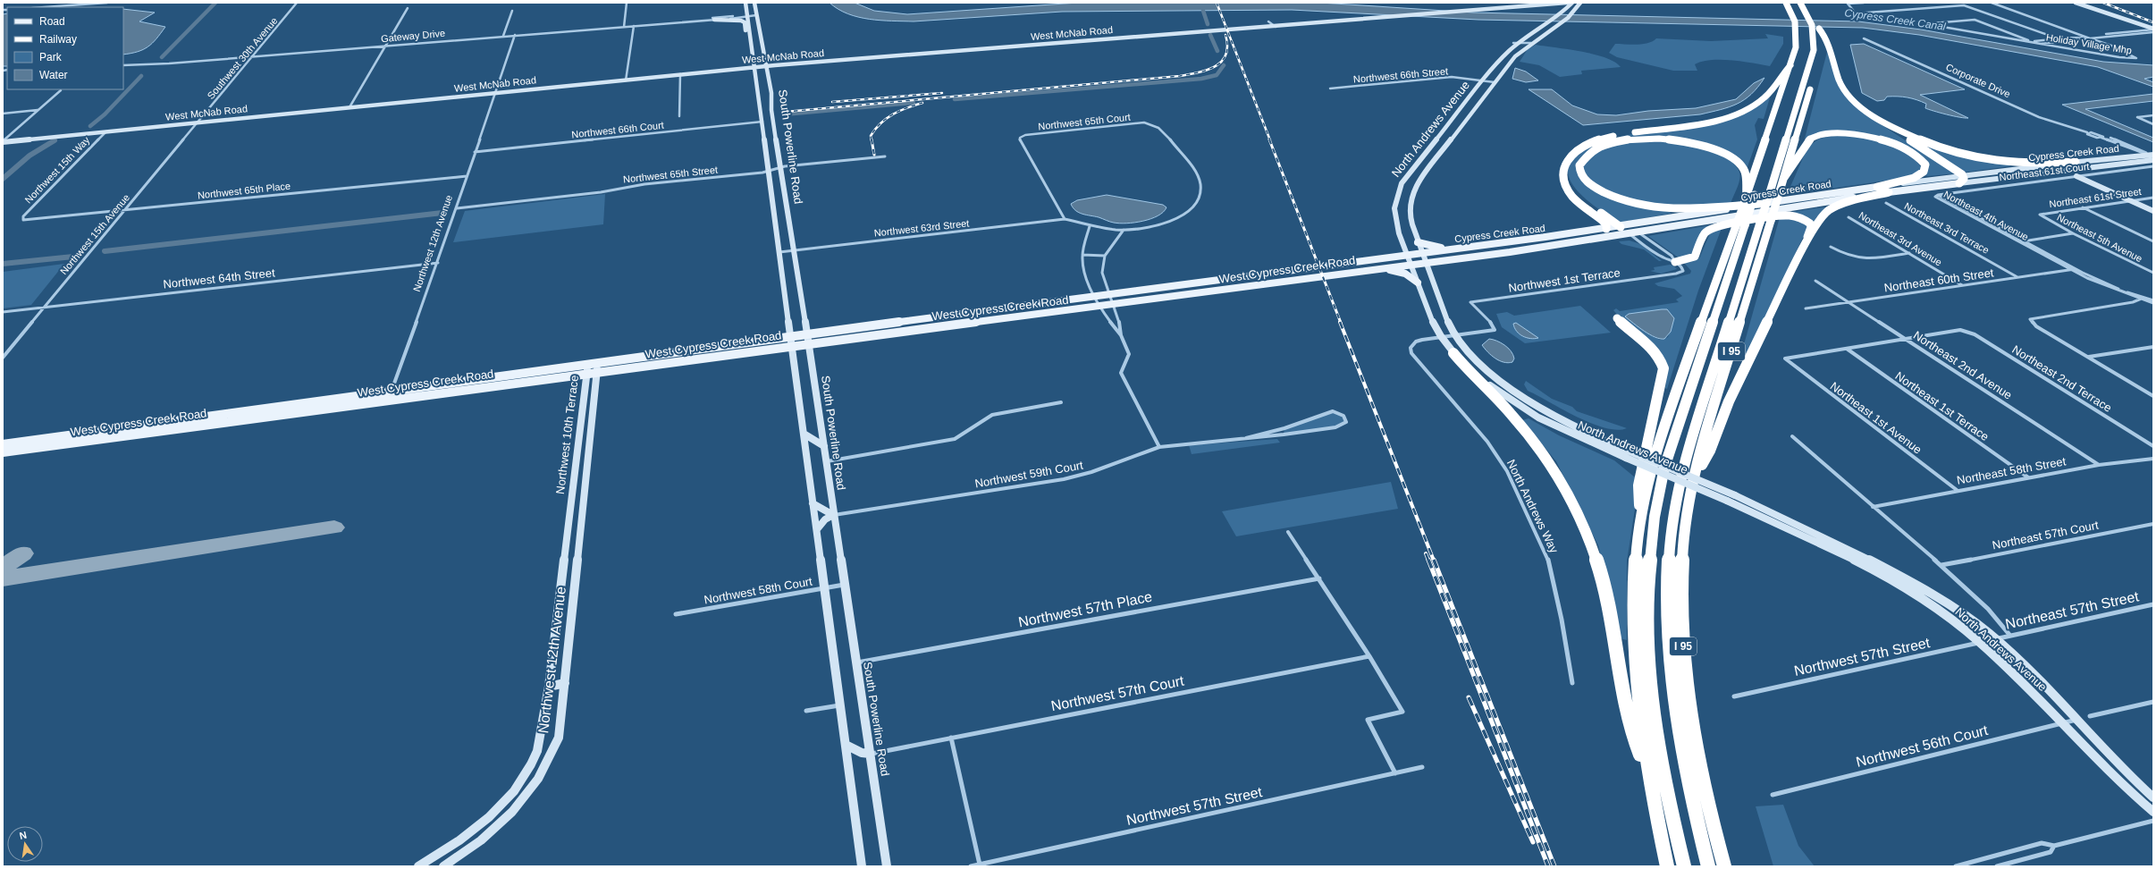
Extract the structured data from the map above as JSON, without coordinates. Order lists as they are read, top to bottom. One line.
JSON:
{"streets":{"highway":["I 95"],"main road":["West McNab Road","North Andrews Avenue","South Powerline Road","Cypress Creek Road","Northwest 12th Avenue","West Cypress Creek Road","Northwest 10th Terrace"],"street":["Gateway Drive","Holiday Village Mhp","Southwest 30th Avenue","Northwest 66th Street","Corporate Drive","Northwest 65th Court","Northwest 66th Court","Northwest 15th Way","Northeast 61st Court","Northwest 65th Street","Northwest 65th Place","Northeast 61st Street","Northeast 4th Avenue","Northwest 63rd Street","Northeast 3rd Terrace","Northwest 15th Avenue","Northeast 5th Avenue","Northeast 3rd Avenue","Northwest 64th Street","Northwest 1st Terrace","Northeast 60th Street","Northeast 2nd Avenue","Northeast 2nd Terrace","Northeast 1st Terrace","Northeast 1st Avenue","Northeast 58th Street","Northwest 59th Court","North Andrews Way","Northeast 57th Court","Northwest 58th Court","Northwest 57th Place","Northeast 57th Street","Northwest 57th Street","Northwest 57th Court","Northwest 56th Court"]},"crossings":[["West McNab Road","Southwest 30th Avenue"],["West McNab Road","South Powerline Road"],["West McNab Road","Northwest 15th Way"],["West McNab Road","Northwest 15th Avenue"],["West McNab Road","Northwest 12th Avenue"],["Gateway Drive","Southwest 30th Avenue"],["Gateway Drive","South Powerline Road"],["Gateway Drive","Northwest 12th Avenue"],["Southwest 30th Avenue","Northwest 15th Avenue"],["Northwest 66th Street","North Andrews Avenue"],["Corporate Drive","Cypress Creek Road"],["Northwest 65th Court","Northwest 63rd Street"],["North Andrews Avenue","Cypress Creek Road"],["North Andrews Avenue","West Cypress Creek Road"],["North Andrews Avenue","Northeast 58th Street"],["North Andrews Avenue","North Andrews Way"],["North Andrews Avenue","Northeast 57th Court"],["North Andrews Avenue","Northeast 57th Street"],["North Andrews Avenue","Northwest 57th Street"],["North Andrews Avenue","Northwest 56th Court"],["Northwest 66th Court","South Powerline Road"],["Northwest 66th Court","Northwest 12th Avenue"],["South Powerline Road","Northwest 65th Street"],["South Powerline Road","Northwest 63rd Street"],["South Powerline Road","West Cypress Creek Road"],["South Powerline Road","Northwest 59th Court"],["South Powerline Road","Northwest 58th Court"],["South Powerline Road","Northwest 57th Place"],["South Powerline Road","Northwest 57th Court"],["Cypress Creek Road","West Cypress Creek Road"],["Northwest 15th Way","Northwest 65th Place"],["Northeast 61st Court","Northeast 4th Avenue"],["Northwest 65th Street","Northwest 12th Avenue"],["Northwest 65th Place","Northwest 15th Avenue"],["Northwest 65th Place","Northwest 12th Avenue"],["Northeast 61st Street","Northeast 5th Avenue"],["Northeast 4th Avenue","Northeast 60th Street"],["Northeast 3rd Terrace","Northeast 60th Street"],["Northwest 15th Avenue","Northwest 64th Street"],["Northeast 3rd Avenue","Northeast 60th Street"],["Northwest 12th Avenue","West Cypress Creek Road"],["Northwest 12th Avenue","Northwest 64th Street"],["Northwest 12th Avenue","Northwest 10th Terrace"],["West Cypress Creek Road","Northwest 10th Terrace"],["Northwest 1st Terrace","North Andrews Way"],["Northeast 60th Street","Northeast 2nd Avenue"],["Northeast 2nd Avenue","Northeast 2nd Terrace"],["Northeast 2nd Avenue","Northeast 58th Street"],["Northeast 1st Terrace","Northeast 1st Avenue"],["Northeast 1st Terrace","Northeast 58th Street"],["Northeast 1st Avenue","Northeast 58th Street"],["Northeast 57th Street","Northwest 57th Street"]],"water":["Cypress Creek Canal"],"legend":["Road","Railway","Park","Water"],"north":"top"}
